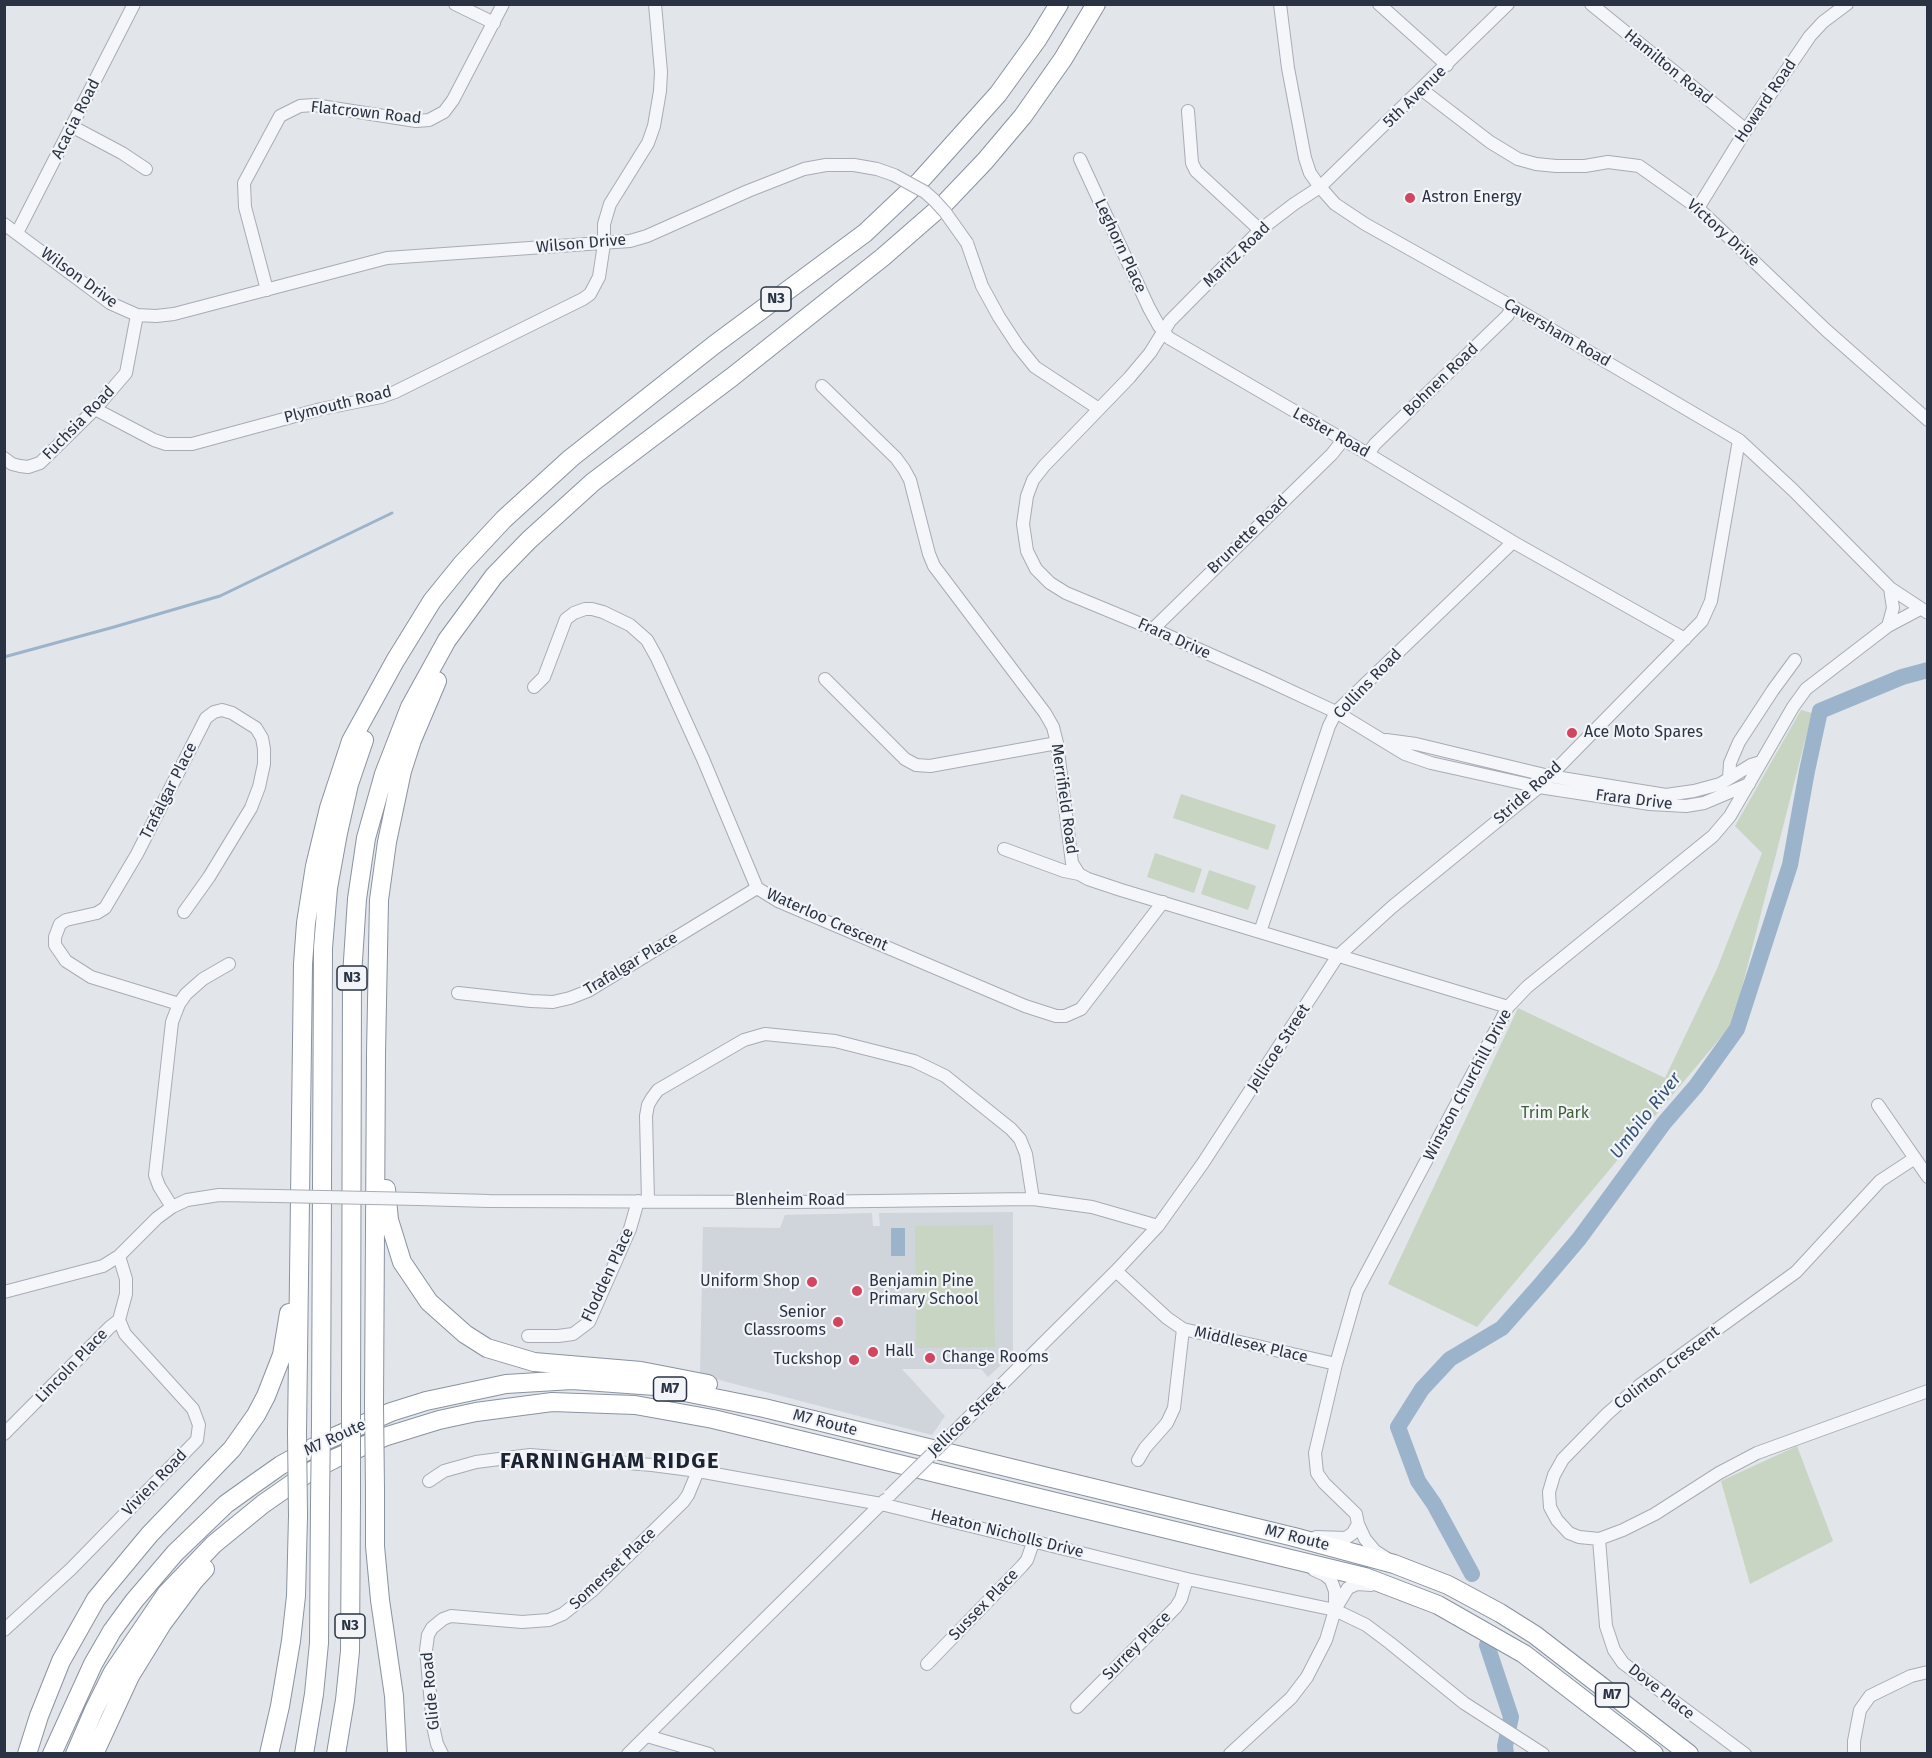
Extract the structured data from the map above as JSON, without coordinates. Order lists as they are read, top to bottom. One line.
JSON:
{"streets":{"highway":["N3","M7","M7 Route"],"street":["Hamilton Road","5th Avenue","Howard Road","Flatcrown Road","Acacia Road","Victory Drive","Wilson Drive","Leghorn Place","Maritz Road","Caversham Road","Bohnen Road","Plymouth Road","Fuchsia Road","Lester Road","Brunette Road","Frara Drive","Collins Road","Trafalgar Place","Stride Road","Merrifield Road","Waterloo Crescent","Jellicoe Street","Winston Churchill Drive","Blenheim Road","Flodden Place","Middlesex Place","Lincoln Place","Colinton Crescent","Vivien Road","Heaton Nicholls Drive","Somerset Place","Sussex Place","Surrey Place","Glide Road","Dove Place"]},"crossings":[["Hamilton Road","Howard Road"],["5th Avenue","Victory Drive"],["5th Avenue","Maritz Road"],["5th Avenue","Caversham Road"],["Howard Road","Victory Drive"],["Flatcrown Road","Wilson Drive"],["Acacia Road","Wilson Drive"],["Wilson Drive","Plymouth Road"],["Wilson Drive","Fuchsia Road"],["Wilson Drive","Frara Drive"],["Leghorn Place","Maritz Road"],["Leghorn Place","Lester Road"],["Maritz Road","Caversham Road"],["Maritz Road","Lester Road"],["Caversham Road","Bohnen Road"],["Caversham Road","Stride Road"],["Caversham Road","Winston Churchill Drive"],["Bohnen Road","Lester Road"],["Plymouth Road","Fuchsia Road"],["Lester Road","Brunette Road"],["Lester Road","Collins Road"],["Lester Road","Stride Road"],["Brunette Road","Frara Drive"],["Frara Drive","Collins Road"],["Frara Drive","Stride Road"],["Frara Drive","Winston Churchill Drive"],["Collins Road","Merrifield Road"],["Trafalgar Place","Waterloo Crescent"],["Stride Road","Merrifield Road"],["Stride Road","Jellicoe Street"],["Merrifield Road","Waterloo Crescent"],["Merrifield Road","Jellicoe Street"],["Merrifield Road","Winston Churchill Drive"],["Jellicoe Street","Blenheim Road"],["Jellicoe Street","Middlesex Place"],["Jellicoe Street","Heaton Nicholls Drive"],["Winston Churchill Drive","Middlesex Place"],["Winston Churchill Drive","M7 Route"],["Blenheim Road","Flodden Place"],["Lincoln Place","Vivien Road"],["Colinton Crescent","Dove Place"],["Heaton Nicholls Drive","Somerset Place"],["Heaton Nicholls Drive","Sussex Place"],["Heaton Nicholls Drive","Surrey Place"],["Somerset Place","Glide Road"]],"districts":["FARNINGHAM RIDGE"],"water":["Umbilo River"],"parks":["Trim Park"],"places":["Astron Energy","Ace Moto Spares","Uniform Shop","Benjamin Pine Primary School","Senior Classrooms","Hall","Change Rooms","Tuckshop"]}
